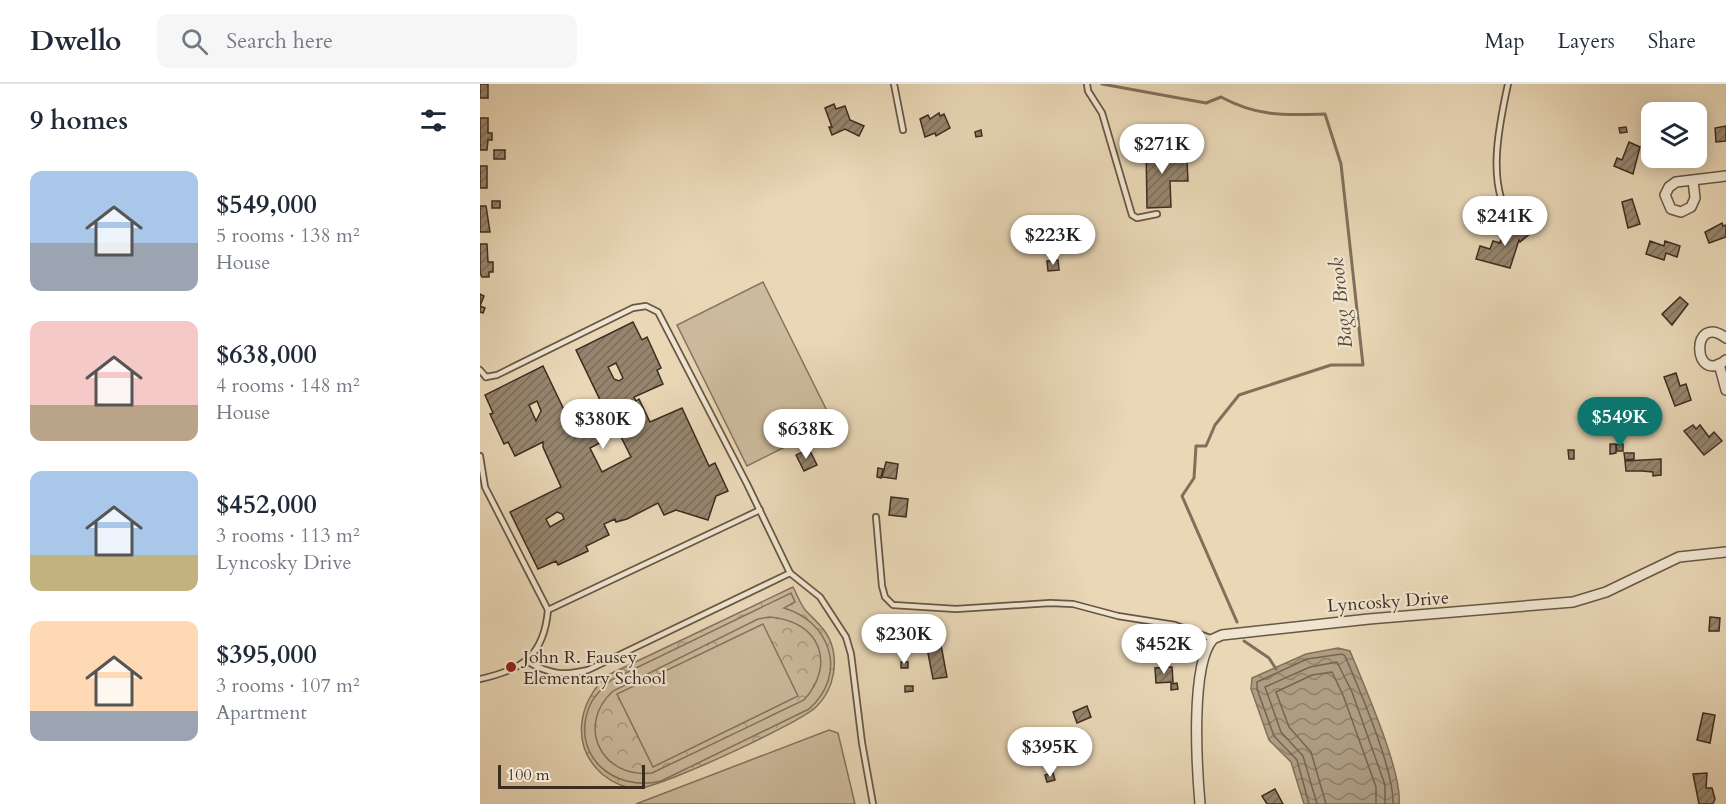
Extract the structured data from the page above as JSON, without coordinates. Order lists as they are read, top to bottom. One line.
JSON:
{"streets":{"street":["Lyncosky Drive"]},"water":["Bagg Brook"],"places":["John R. Fausey Elementary School"],"scale_bar":"100 m","page":{"header":"Dwello","search":"Search here","nav":["Map","Layers","Share"],"heading":"9 homes","price":["$271K","$241K","$223K","$549K","$380K","$638K","$230K","$452K","$395K"],"list":[{"name":"$549,000","note":"5 rooms · 138 m² · House"},{"name":"$638,000","note":"4 rooms · 148 m² · House"},{"name":"$452,000","note":"3 rooms · 113 m² · Lyncosky Drive"},{"name":"$395,000","note":"3 rooms · 107 m² · Apartment"}],"scale":"100 m"}}
